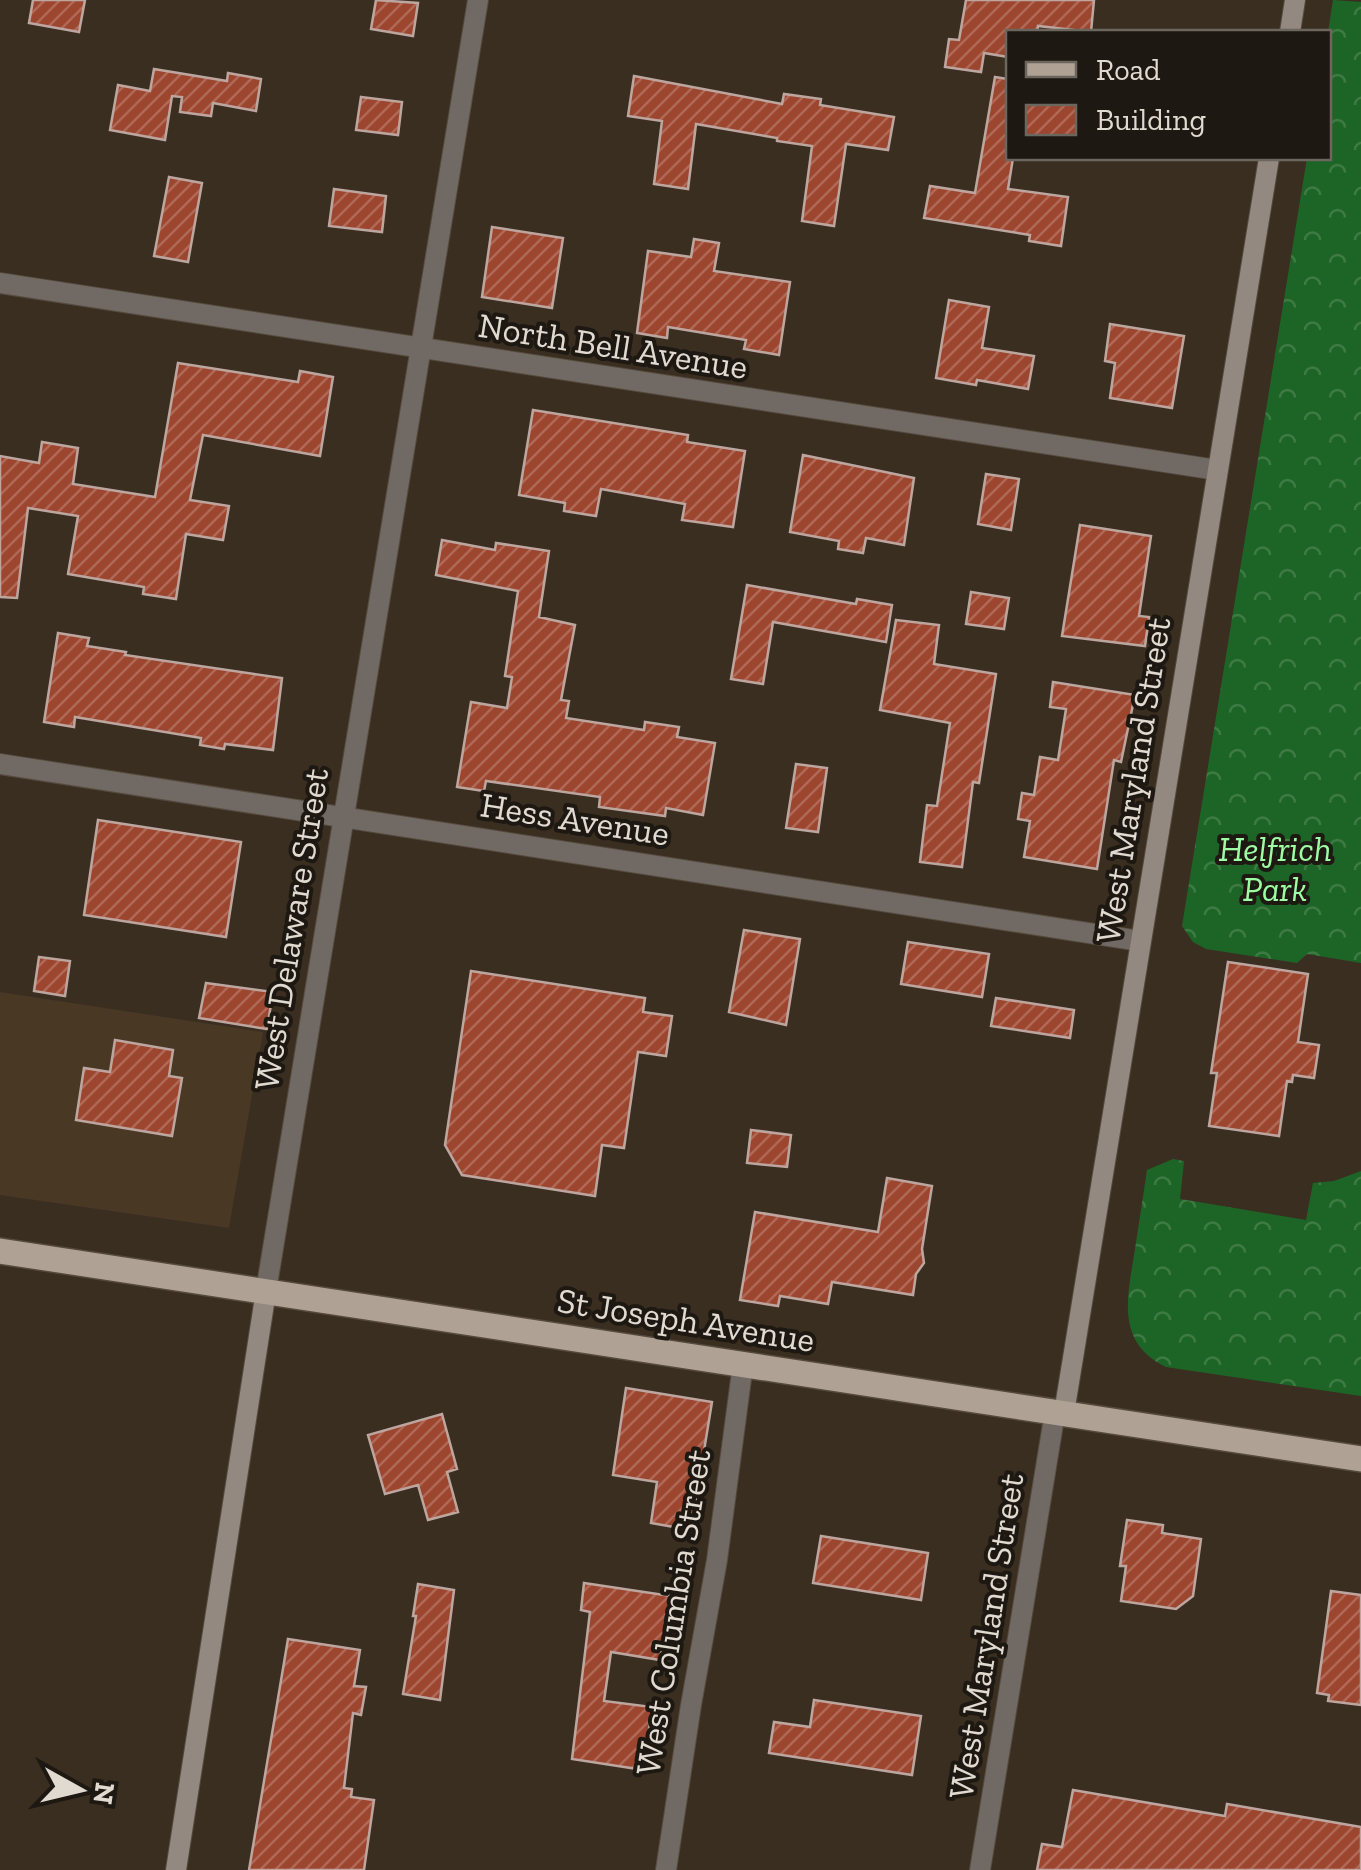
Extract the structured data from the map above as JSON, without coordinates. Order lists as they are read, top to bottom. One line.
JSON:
{"streets":{"main road":["St Joseph Avenue"],"street":["North Bell Avenue","West Maryland Street","Hess Avenue","West Delaware Street","West Columbia Street"]},"crossings":[["North Bell Avenue","West Maryland Street"],["North Bell Avenue","West Delaware Street"],["West Maryland Street","Hess Avenue"],["West Maryland Street","St Joseph Avenue"],["Hess Avenue","West Delaware Street"],["West Delaware Street","St Joseph Avenue"],["St Joseph Avenue","West Columbia Street"]],"parks":["Helfrich Park"],"legend":["Road","Building"],"north":"right"}
